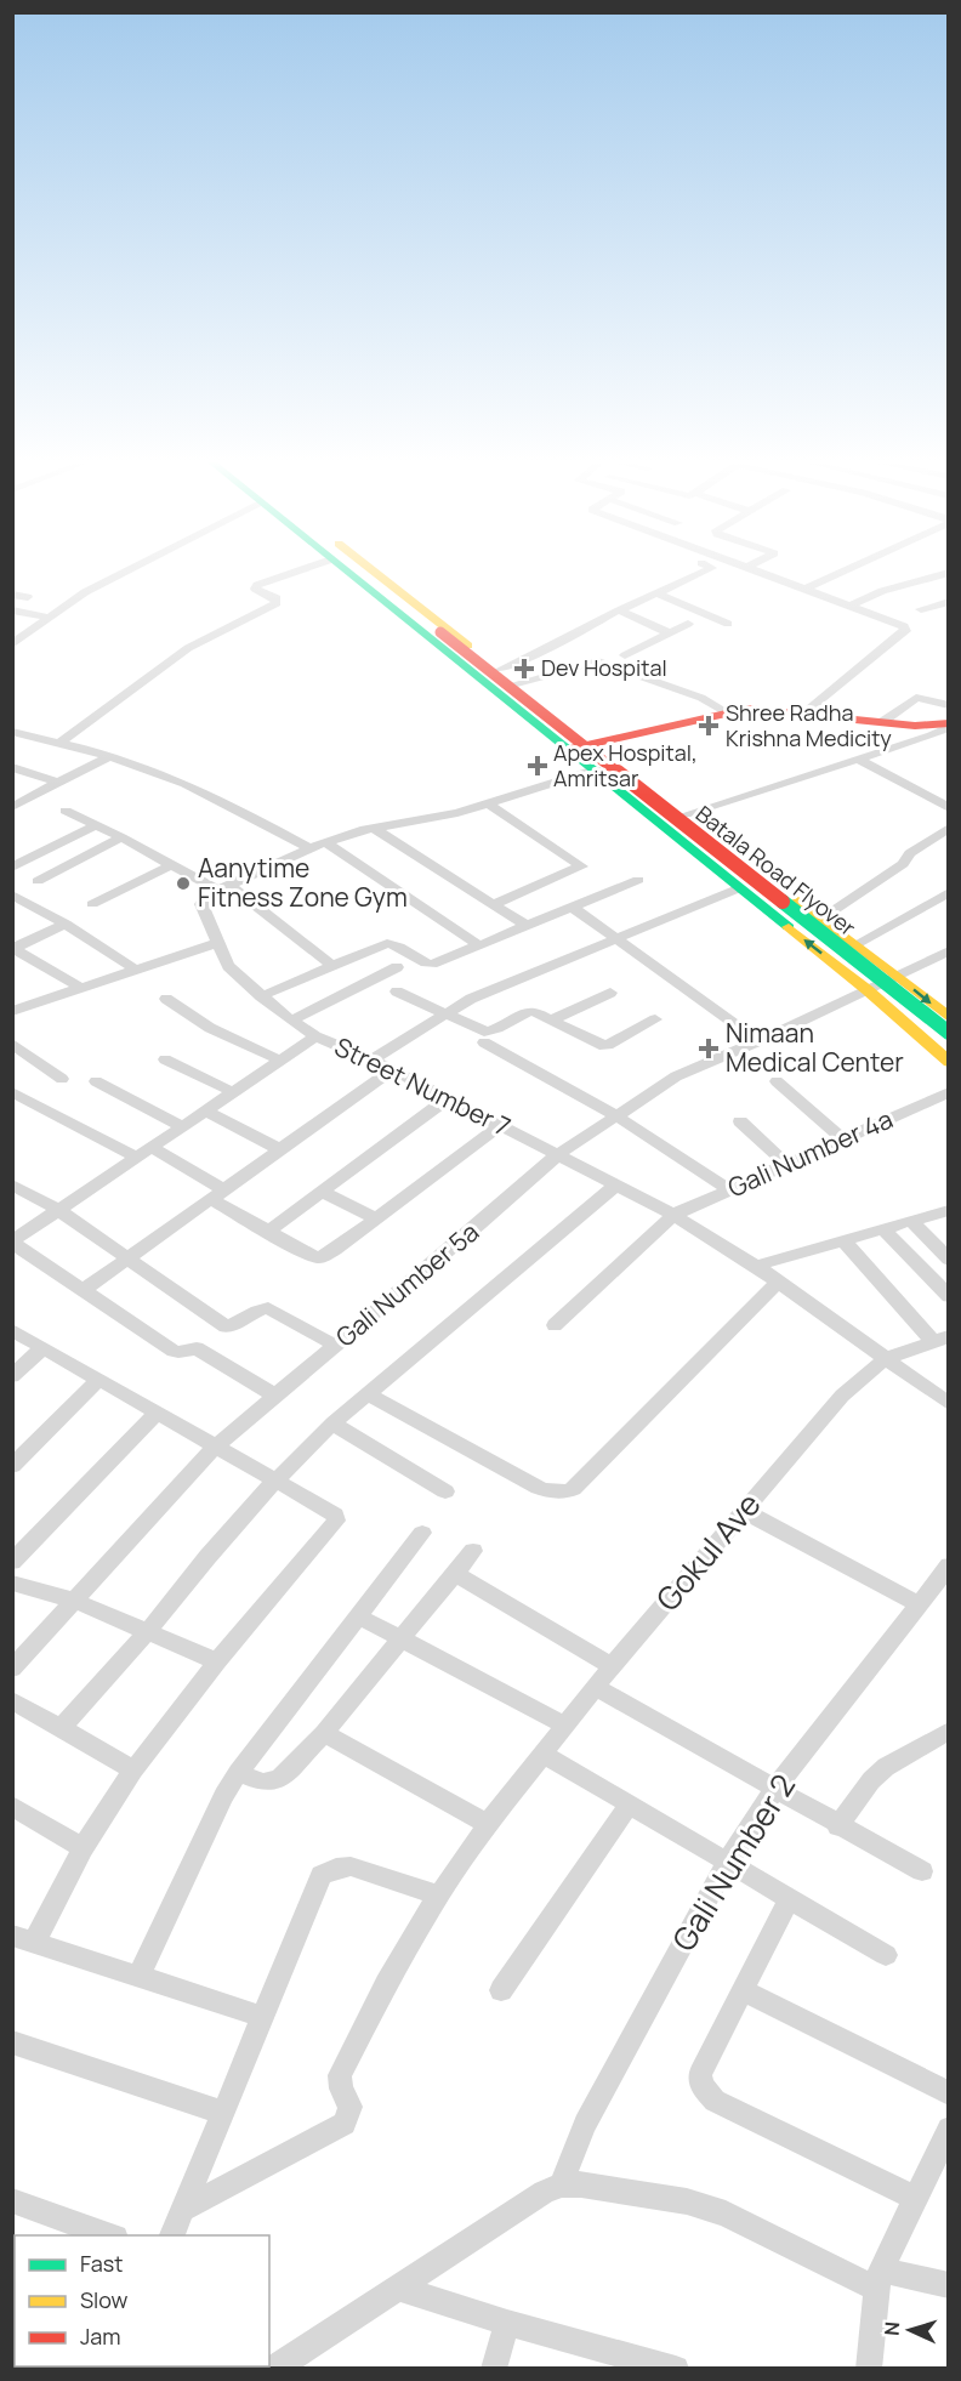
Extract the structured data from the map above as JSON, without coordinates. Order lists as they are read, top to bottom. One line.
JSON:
{"streets":{"main road":["Batala Road Flyover"],"street":["Street Number 7","Gali Number 4a","Gali Number 5a","Gokul Ave","Gali Number 2"]},"crossings":[["Street Number 7","Gali Number 4a"],["Street Number 7","Gali Number 5a"],["Street Number 7","Gokul Ave"]],"places":{"health":["Dev Hospital","Shree Radha Krishna Medicity","Apex Hospital, Amritsar","Nimaan Medical Center"],"other":["Aanytime Fitness Zone Gym"]},"legend":["Fast","Slow","Jam"],"north":"left"}
